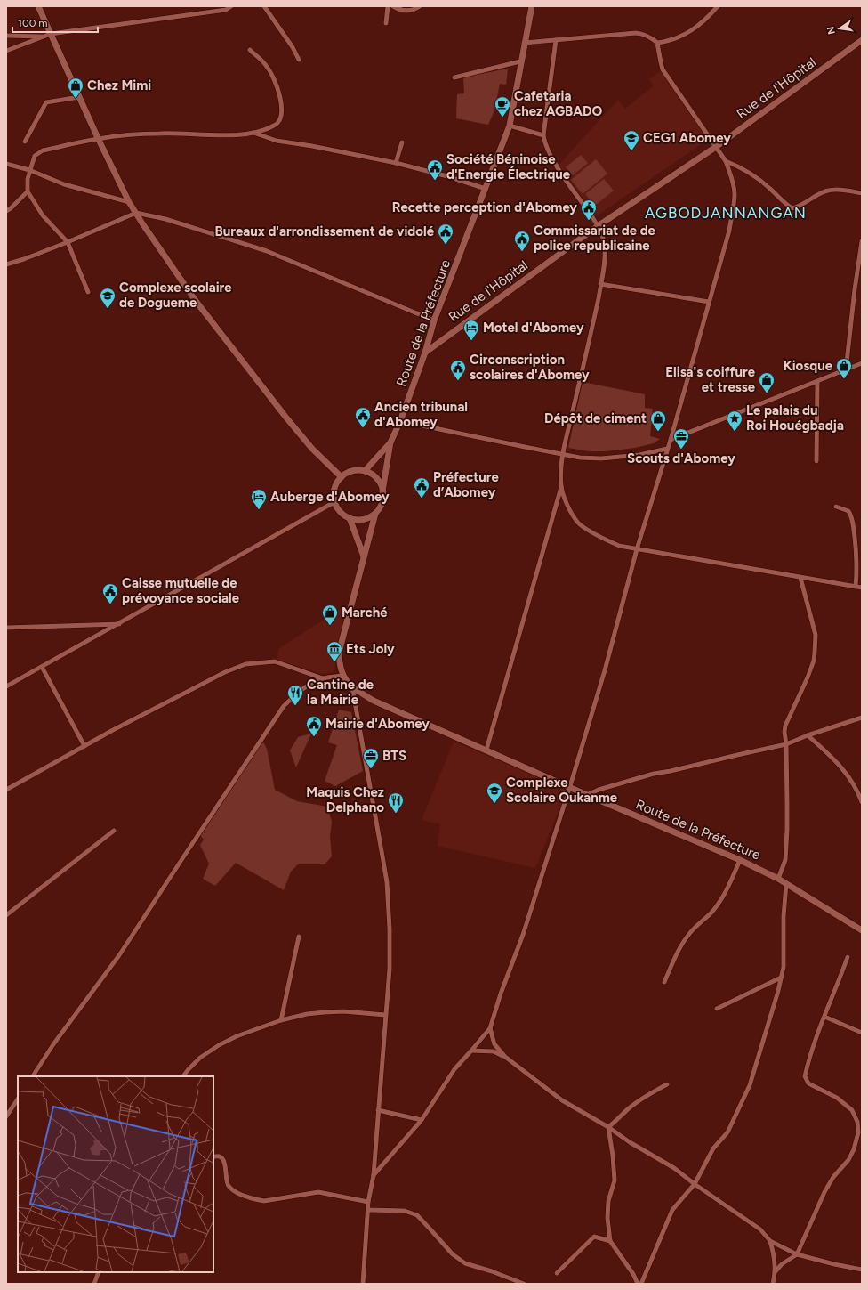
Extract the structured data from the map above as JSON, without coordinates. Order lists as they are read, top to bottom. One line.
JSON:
{"streets":{"street":["Rue de l'Hôpital","Route de la Préfecture"]},"crossings":[["Rue de l'Hôpital","Route de la Préfecture"]],"districts":["AGBODJANNANGAN"],"places":{"shop":["Chez Mimi","Kiosque","Elisa's coiffure et tresse","Dépôt de ciment","Marché"],"cafe":["Cafetaria chez AGBADO"],"school or university":["CEG1 Abomey","Complexe scolaire de Dogueme","Complexe Scolaire Oukanme"],"public building":["Société Béninoise d'Energie Électrique","Recette perception d'Abomey","Bureaux d'arrondissement de vidolé","Commissariat de de police republicaine","Circonscription scolaires d'Abomey","Ancien tribunal d'Abomey","Préfecture d’Abomey","Caisse mutuelle de prévoyance sociale","Mairie d'Abomey"],"hotel":["Motel d'Abomey","Auberge d'Abomey"],"place":["Le palais du Roi Houégbadja"],"office":["Scouts d'Abomey","BTS"],"museum":["Ets Joly"],"restaurant":["Cantine de la Mairie","Maquis Chez Delphano"]},"scale_bar":"100 m","north":"left"}
